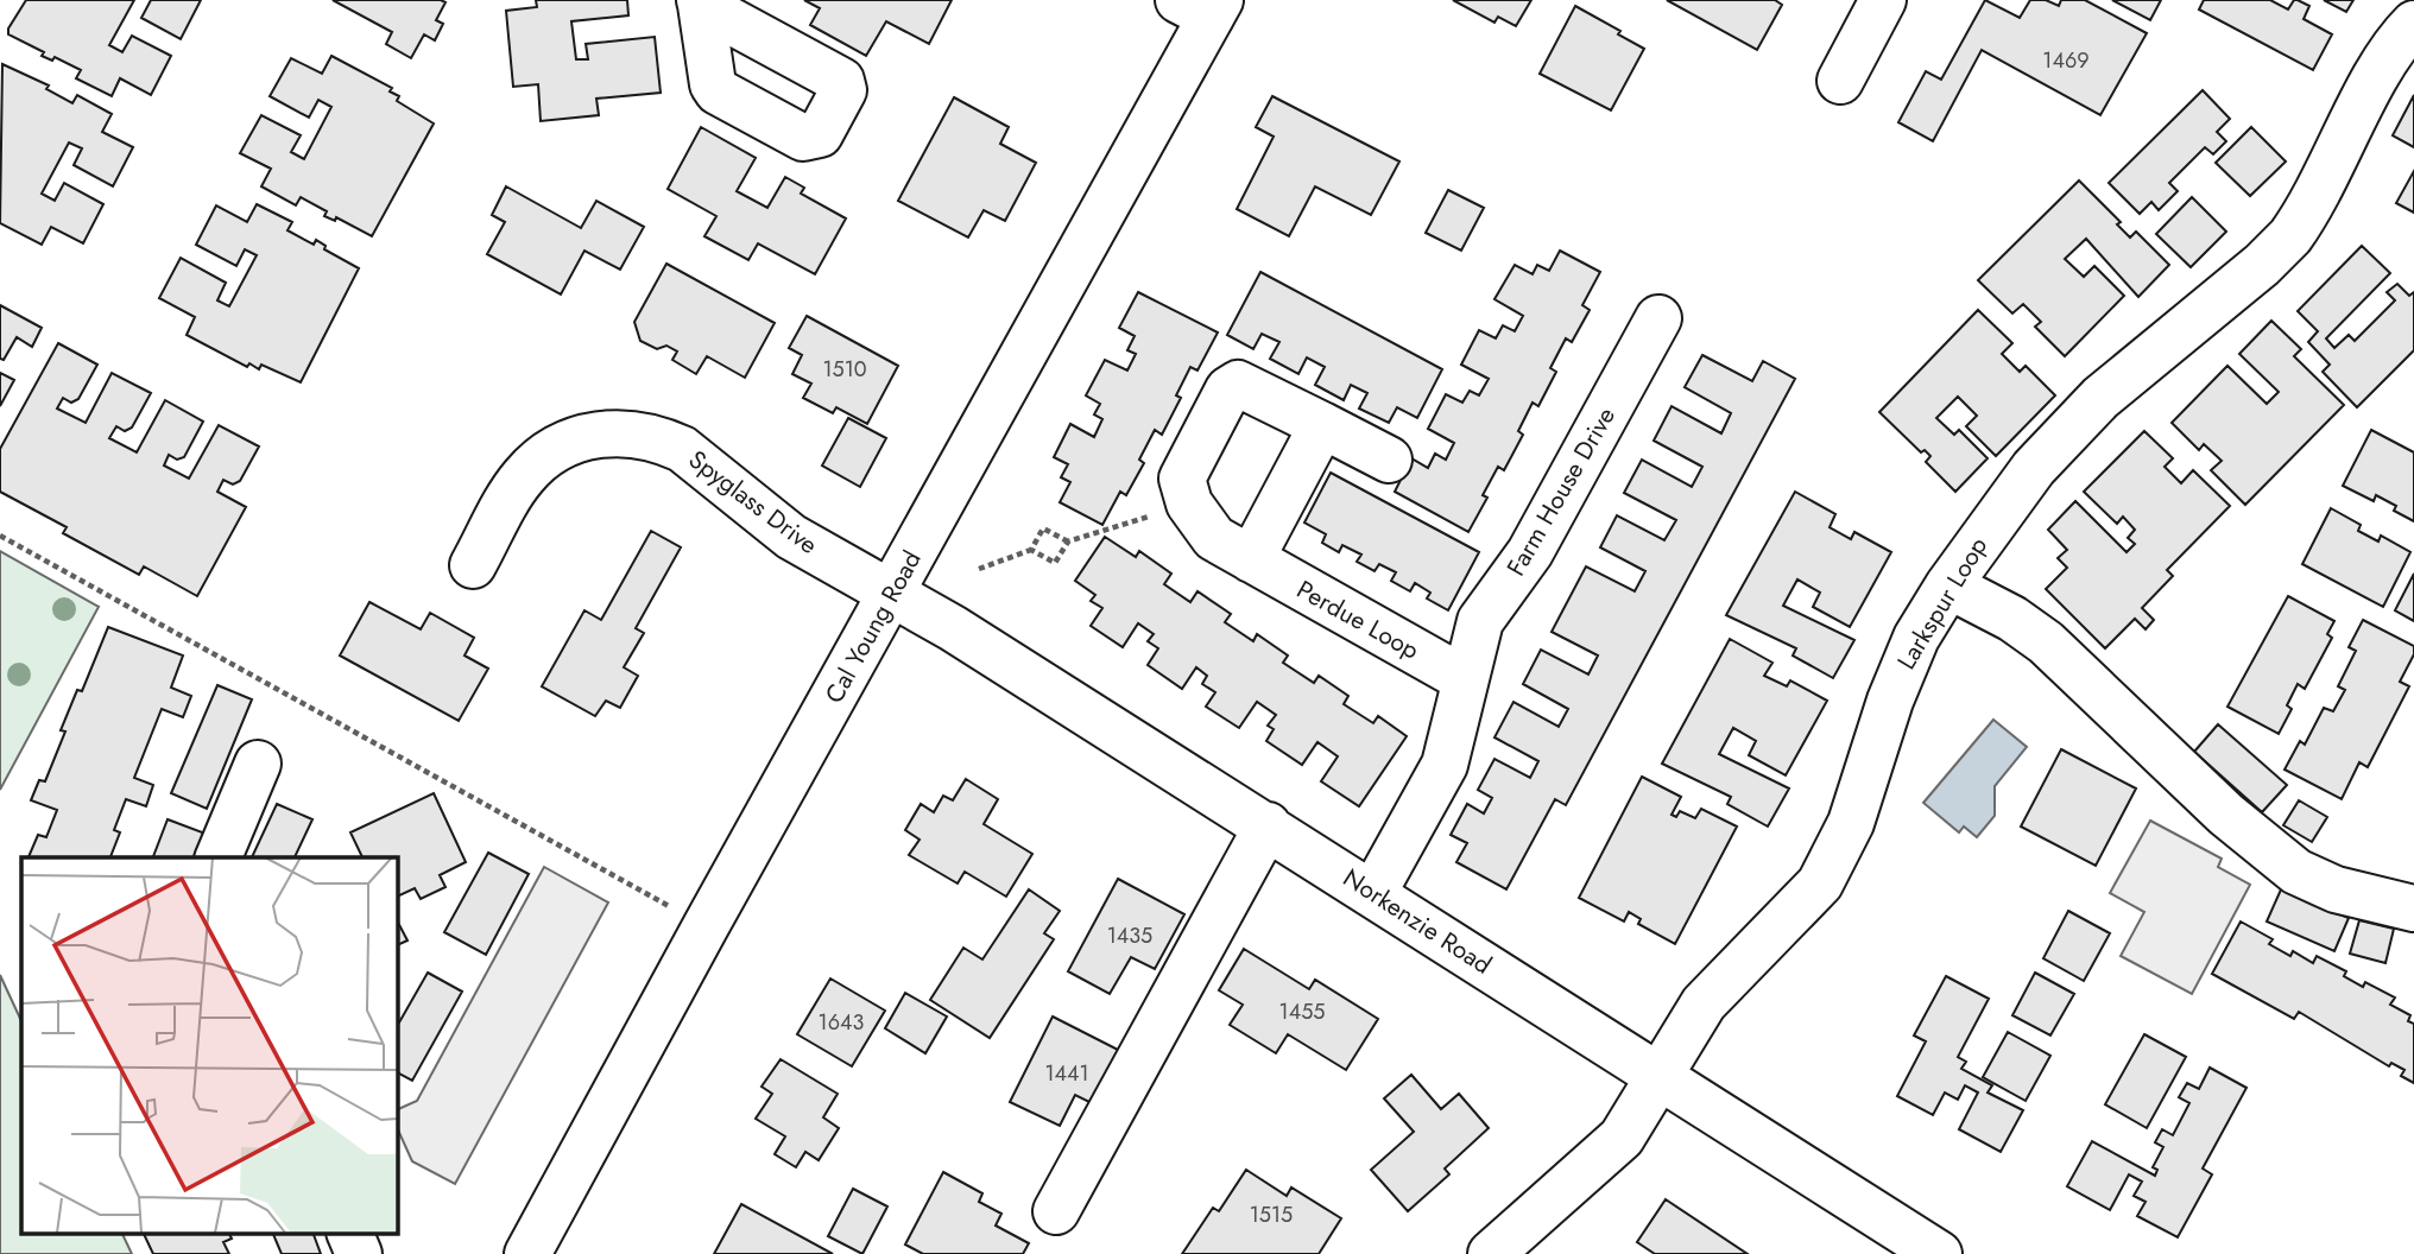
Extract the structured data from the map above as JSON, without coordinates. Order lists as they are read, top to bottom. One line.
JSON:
{"streets":{"street":["Farm House Drive","Spyglass Drive","Larkspur Loop","Perdue Loop","Cal Young Road","Norkenzie Road"]},"crossings":[["Farm House Drive","Perdue Loop"],["Farm House Drive","Norkenzie Road"],["Spyglass Drive","Cal Young Road"],["Spyglass Drive","Norkenzie Road"],["Larkspur Loop","Norkenzie Road"],["Cal Young Road","Norkenzie Road"]],"house_numbers":["1469","1510","1435","1455","1643","1441","1515"]}
